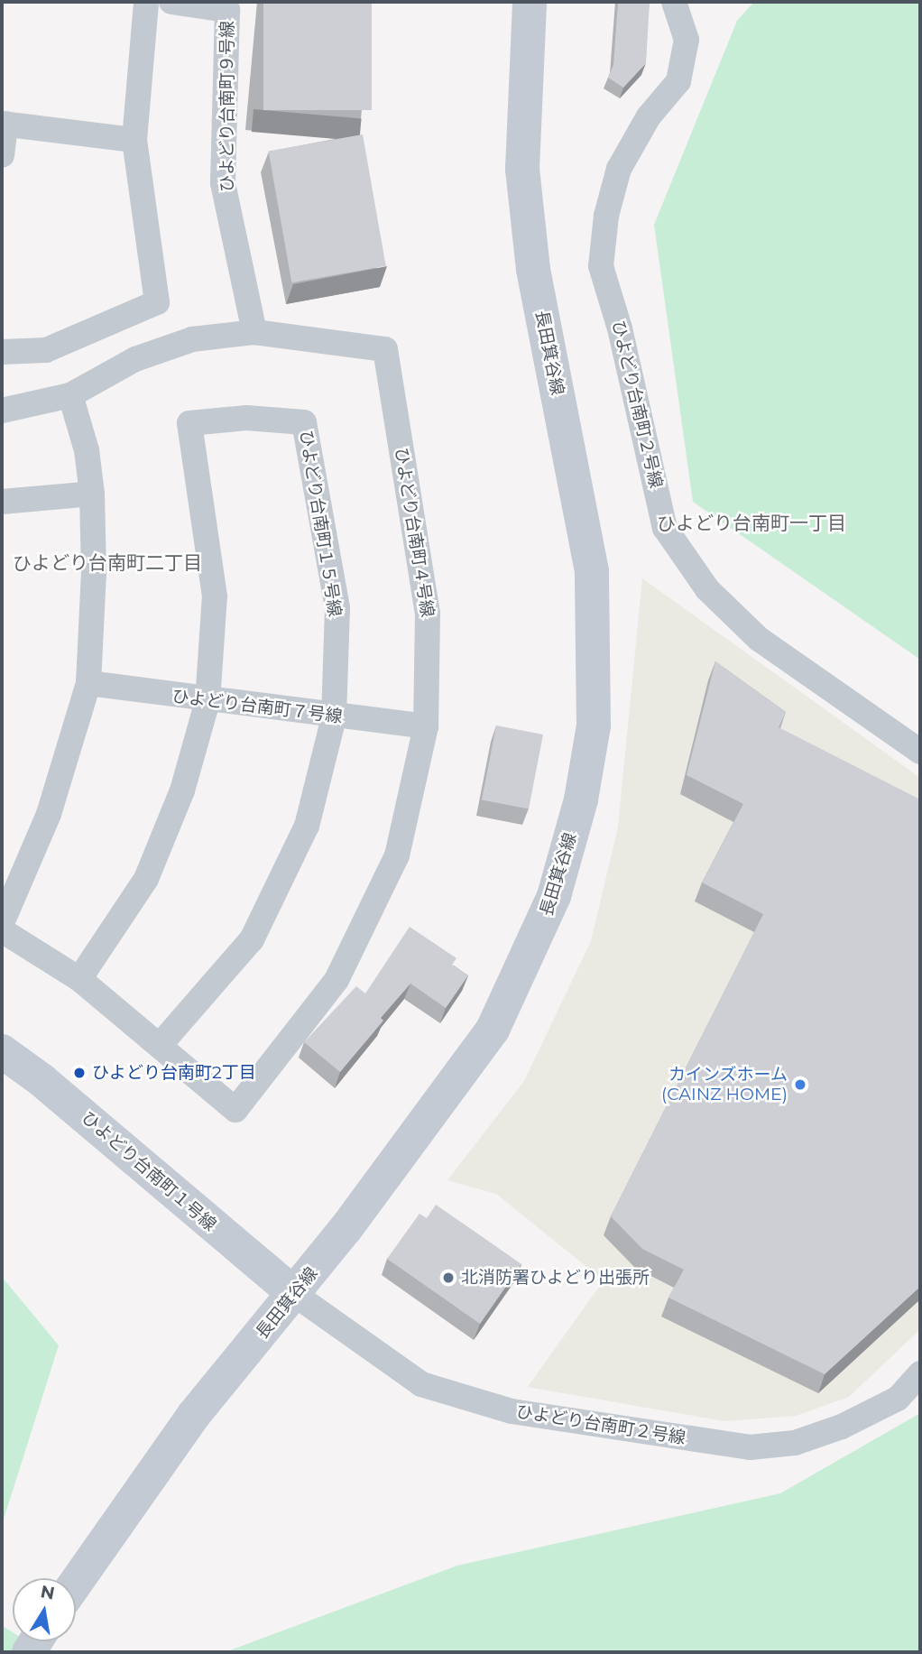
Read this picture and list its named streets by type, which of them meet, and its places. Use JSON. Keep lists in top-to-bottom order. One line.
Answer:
{"streets":{"street":["ひよどり台南町９号線","長田箕谷線","ひよどり台南町２号線","ひよどり台南町１５号線","ひよどり台南町４号線","ひよどり台南町７号線","ひよどり台南町１号線"]},"crossings":[["ひよどり台南町９号線","ひよどり台南町４号線"],["長田箕谷線","ひよどり台南町２号線"],["長田箕谷線","ひよどり台南町１号線"],["ひよどり台南町２号線","ひよどり台南町１号線"],["ひよどり台南町１５号線","ひよどり台南町７号線"],["ひよどり台南町４号線","ひよどり台南町７号線"]],"districts":["ひよどり台南町一丁目","ひよどり台南町二丁目"],"places":["ひよどり台南町2丁目","カインズホーム (CAINZ HOME)","北消防署ひよどり出張所"],"north":"top"}
